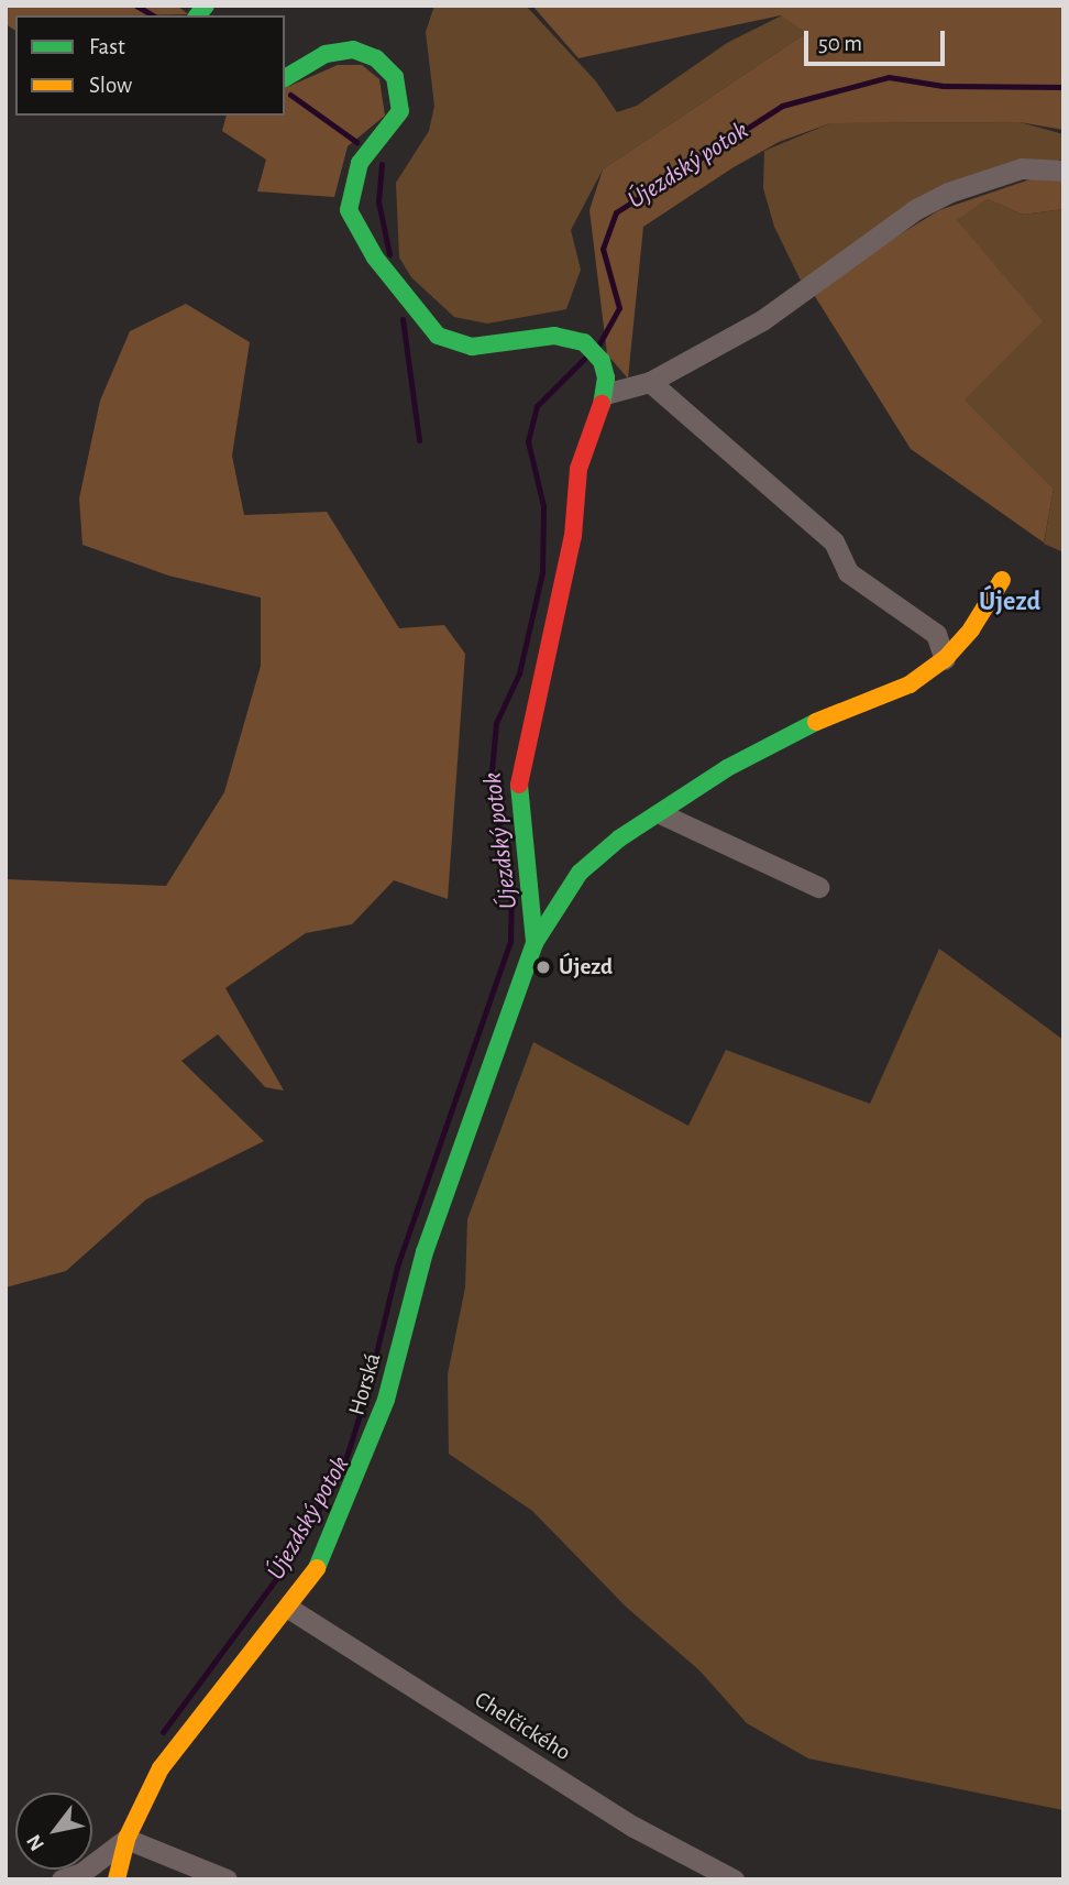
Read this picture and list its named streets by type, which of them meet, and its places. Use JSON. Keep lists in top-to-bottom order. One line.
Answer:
{"streets":{"street":["Horská","Chelčického"]},"crossings":[["Horská","Chelčického"]],"districts":["Újezd"],"water":["Újezdský potok"],"places":["Újezd"],"legend":["Fast","Slow"],"scale_bar":"50 m","north":"bottom left"}
